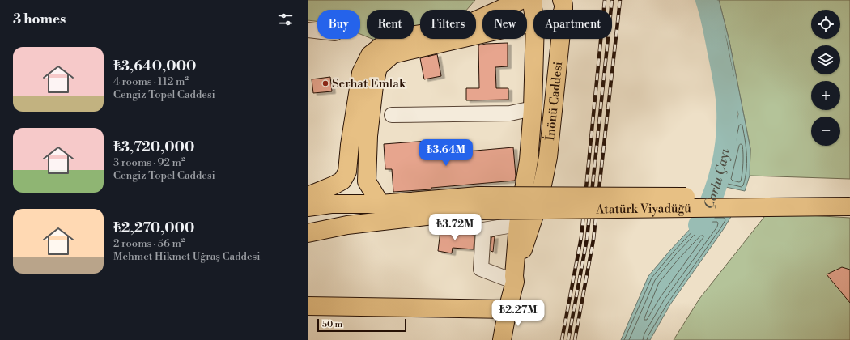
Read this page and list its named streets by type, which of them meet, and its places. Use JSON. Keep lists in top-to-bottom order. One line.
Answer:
{"streets":{"main road":["İnönü Caddesi","Atatürk Viyadüğü"]},"water":["Çorlu Çayı"],"places":["Serhat Emlak"],"scale_bar":"50 m","page":{"heading":"3 homes","map_buttons":["+","−"],"chip":["Buy","Rent","Filters","New","Apartment"],"list":[{"name":"₺3,640,000","note":"4 rooms · 112 m² · Cengiz Topel Caddesi"},{"name":"₺3,720,000","note":"3 rooms · 92 m² · Cengiz Topel Caddesi"},{"name":"₺2,270,000","note":"2 rooms · 56 m² · Mehmet Hikmet Uğraş Caddesi"}],"price":["₺3.64M","₺3.72M","₺2.27M"],"scale":"50 m"}}
